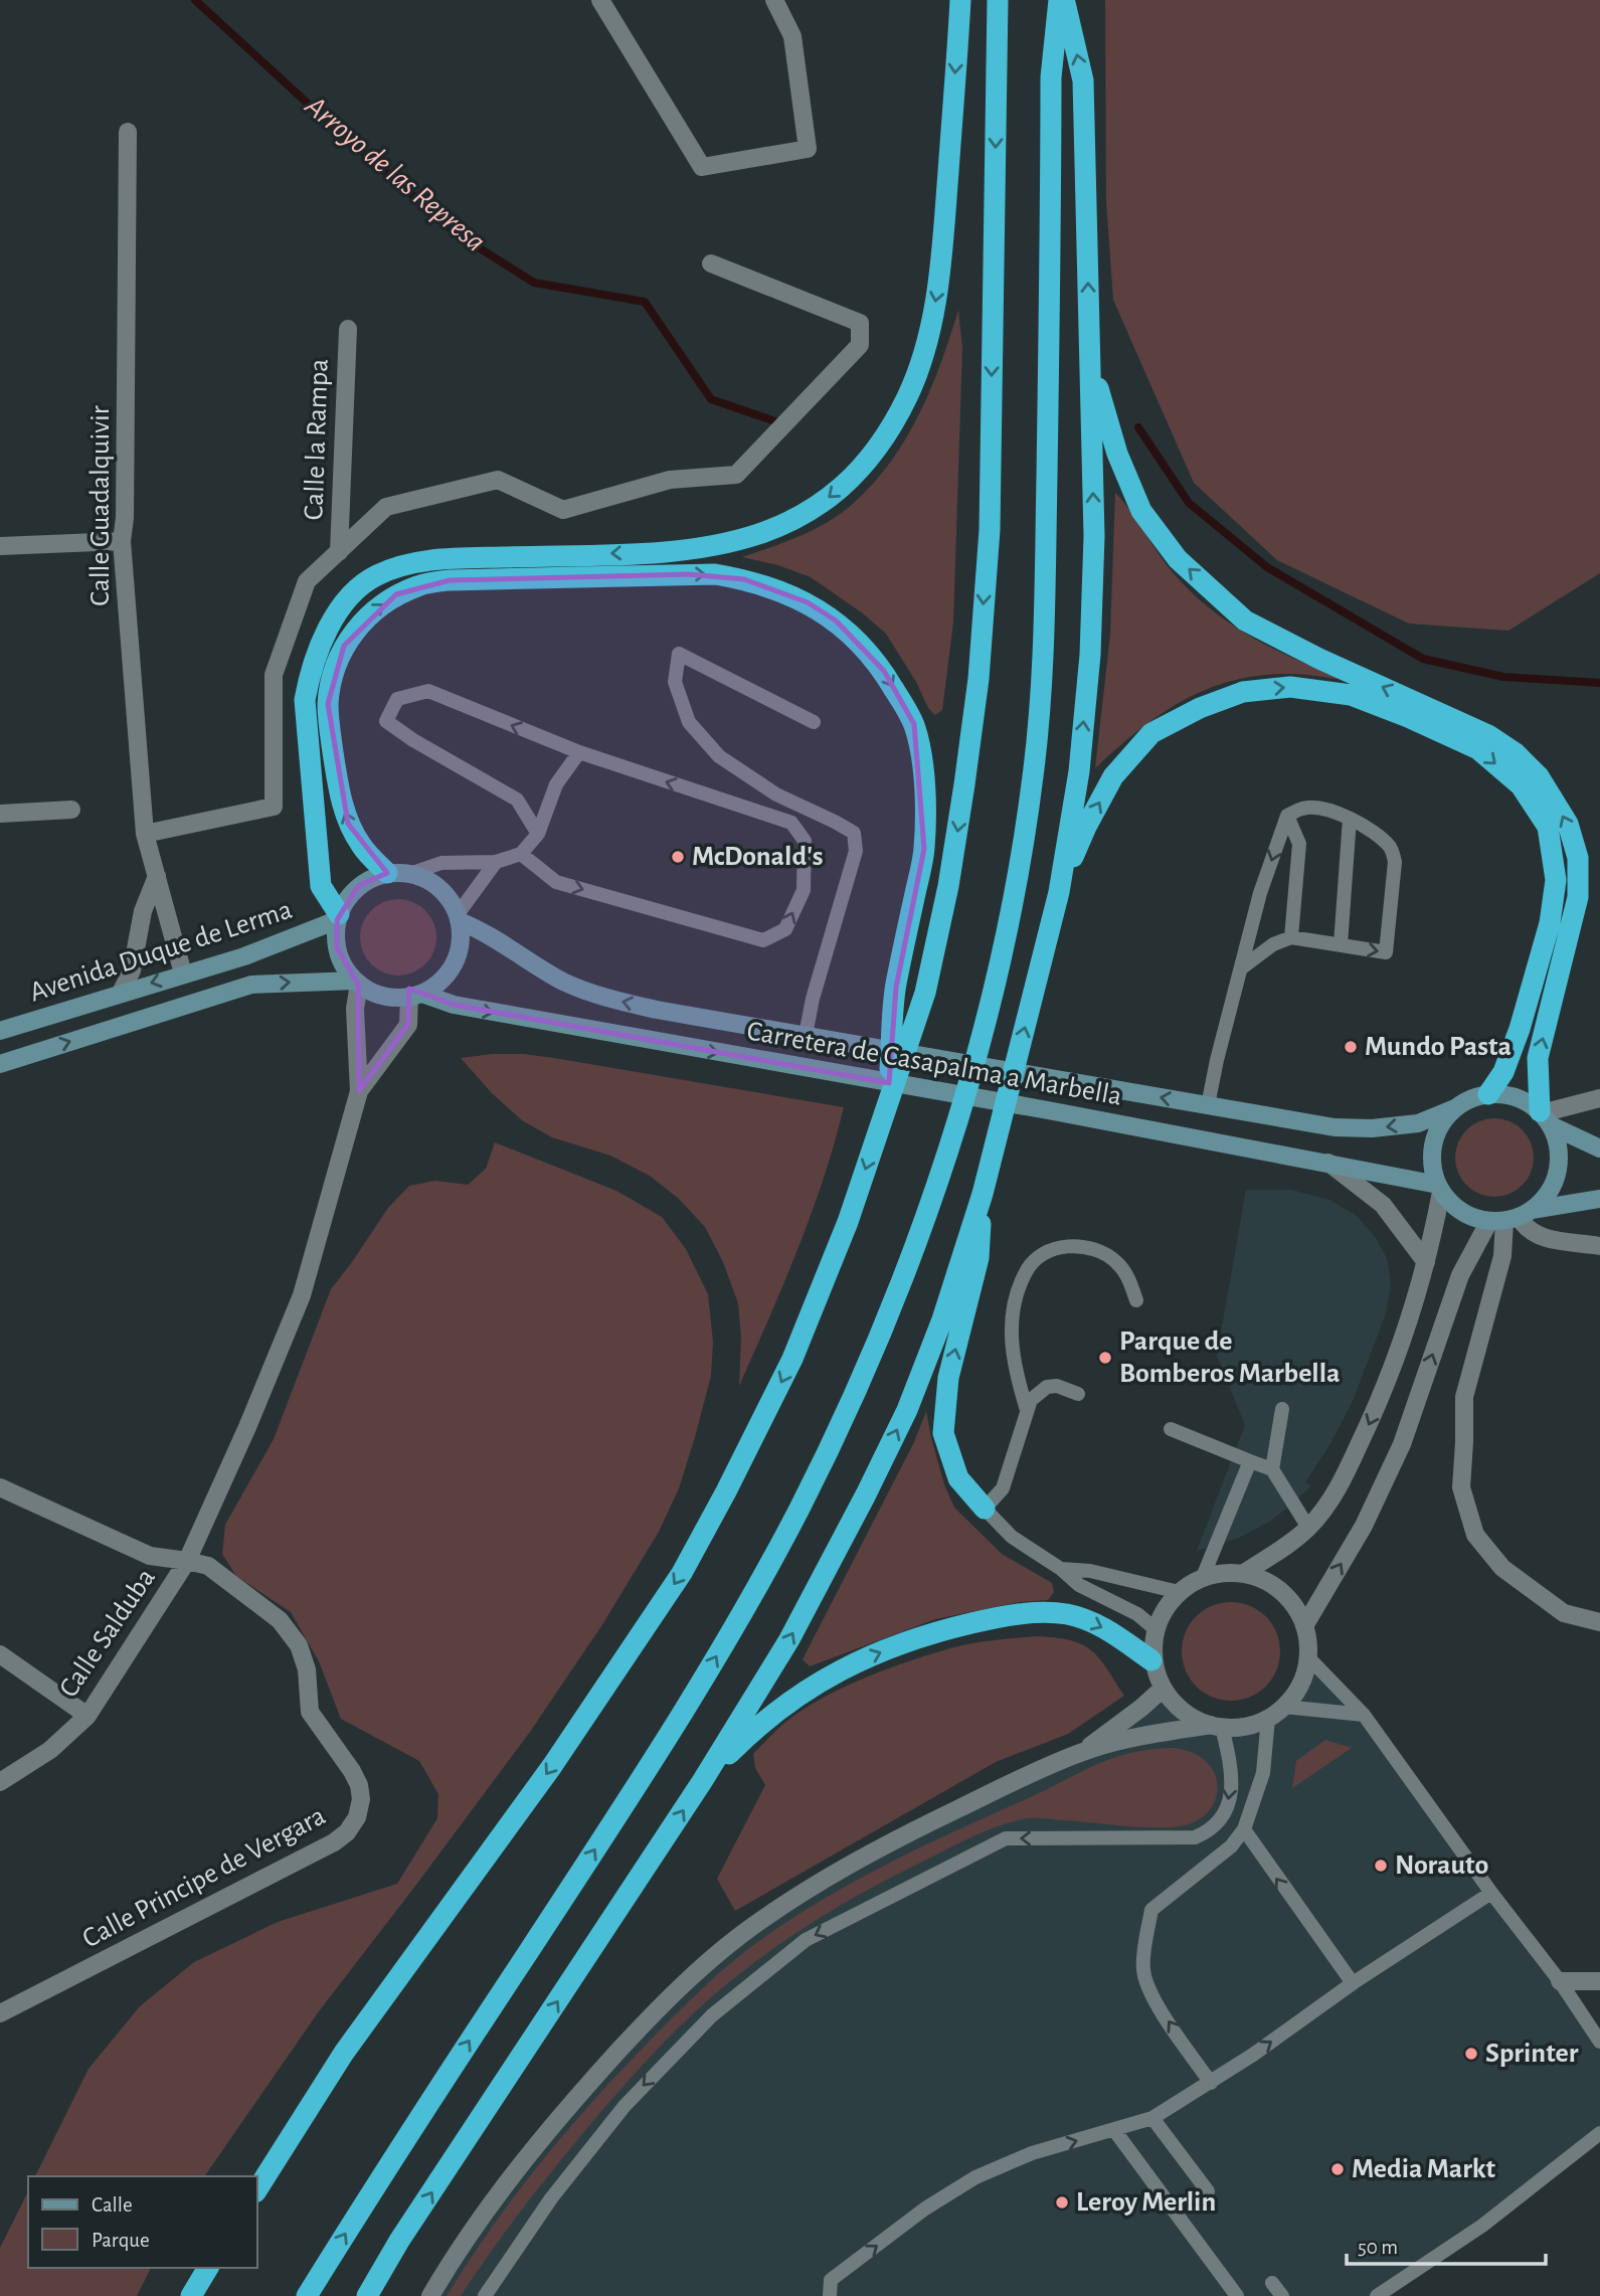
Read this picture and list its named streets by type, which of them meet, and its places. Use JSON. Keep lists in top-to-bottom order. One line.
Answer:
{"streets":{"main road":["Avenida Duque de Lerma","Carretera de Casapalma a Marbella"],"street":["Calle la Rampa","Calle Guadalquivir","Calle Salduba","Calle Principe de Vergara"]},"crossings":[["Calle Guadalquivir","Avenida Duque de Lerma"],["Avenida Duque de Lerma","Carretera de Casapalma a Marbella"],["Calle Salduba","Calle Principe de Vergara"]],"water":["Arroyo de las Represa"],"places":["McDonald's","Mundo Pasta","Parque de Bomberos Marbella","Norauto","Sprinter","Media Markt","Leroy Merlin"],"legend":["Calle","Parque"],"scale_bar":"50 m"}
